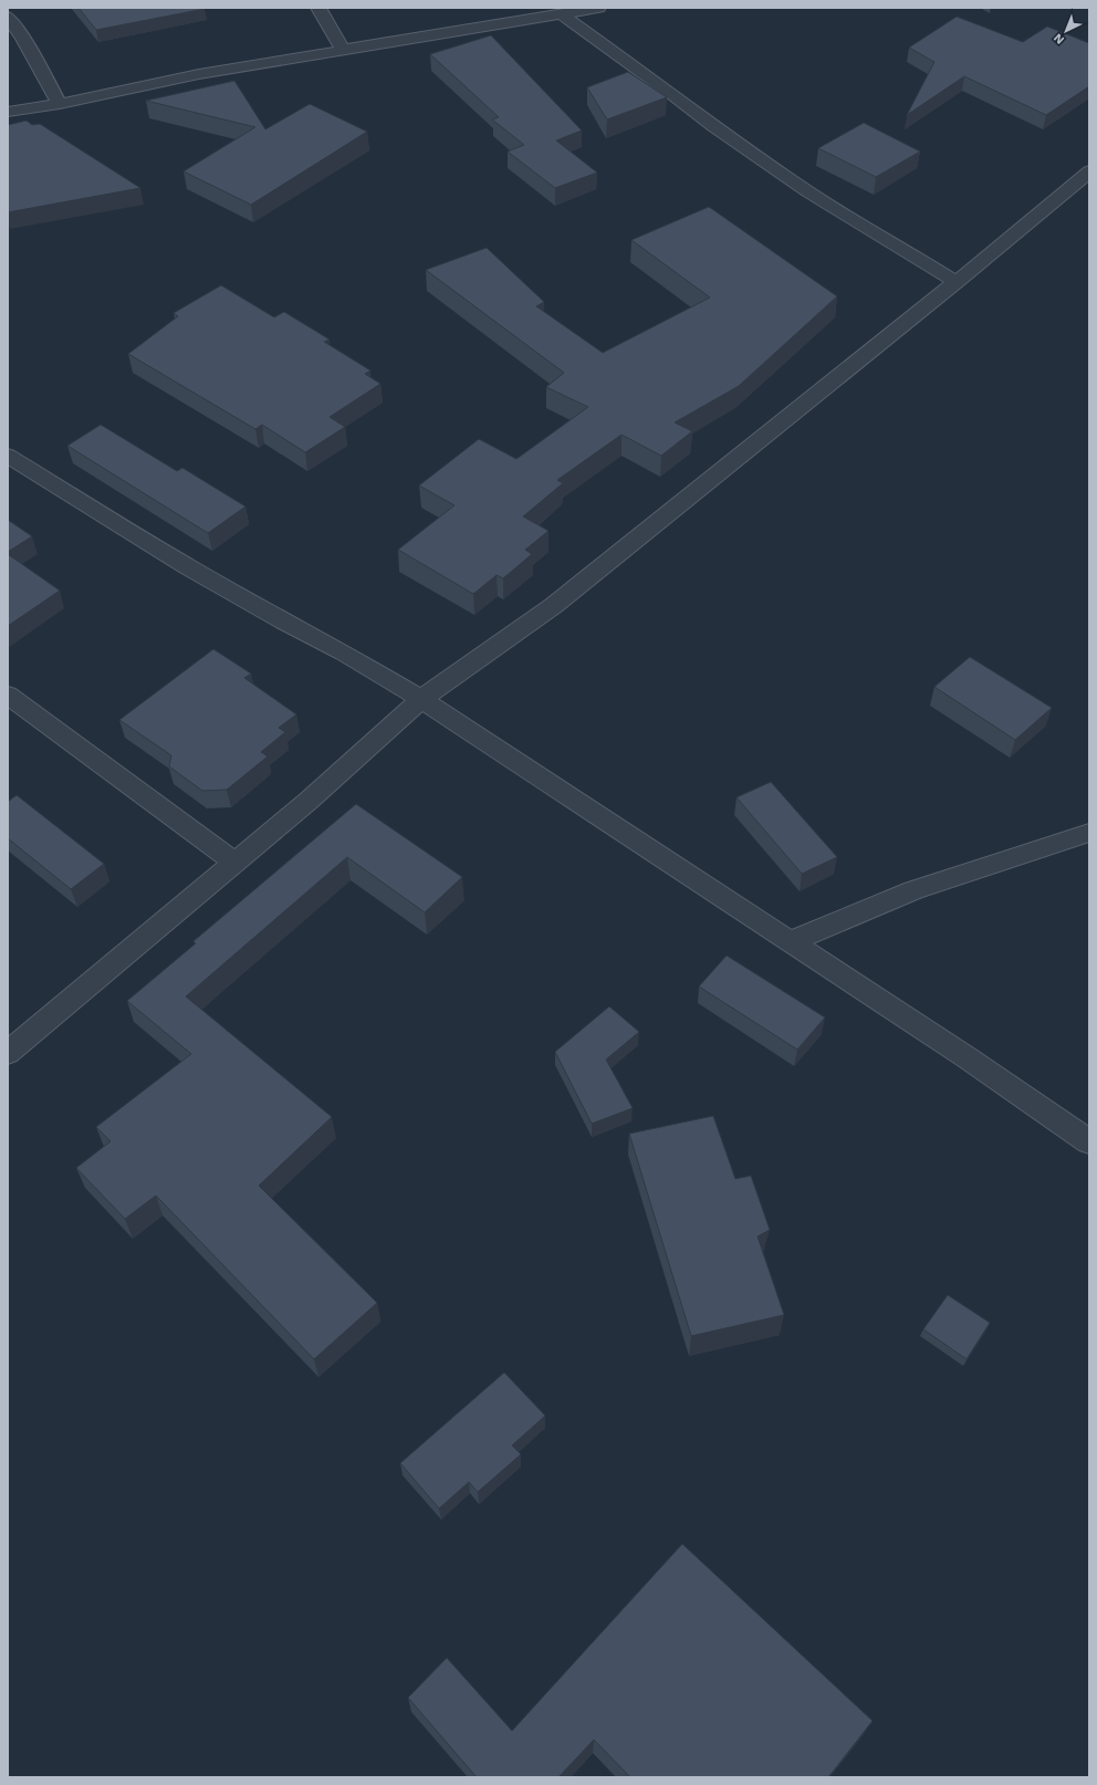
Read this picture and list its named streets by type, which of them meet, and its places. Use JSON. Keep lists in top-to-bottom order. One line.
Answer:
{"north":"bottom left"}
